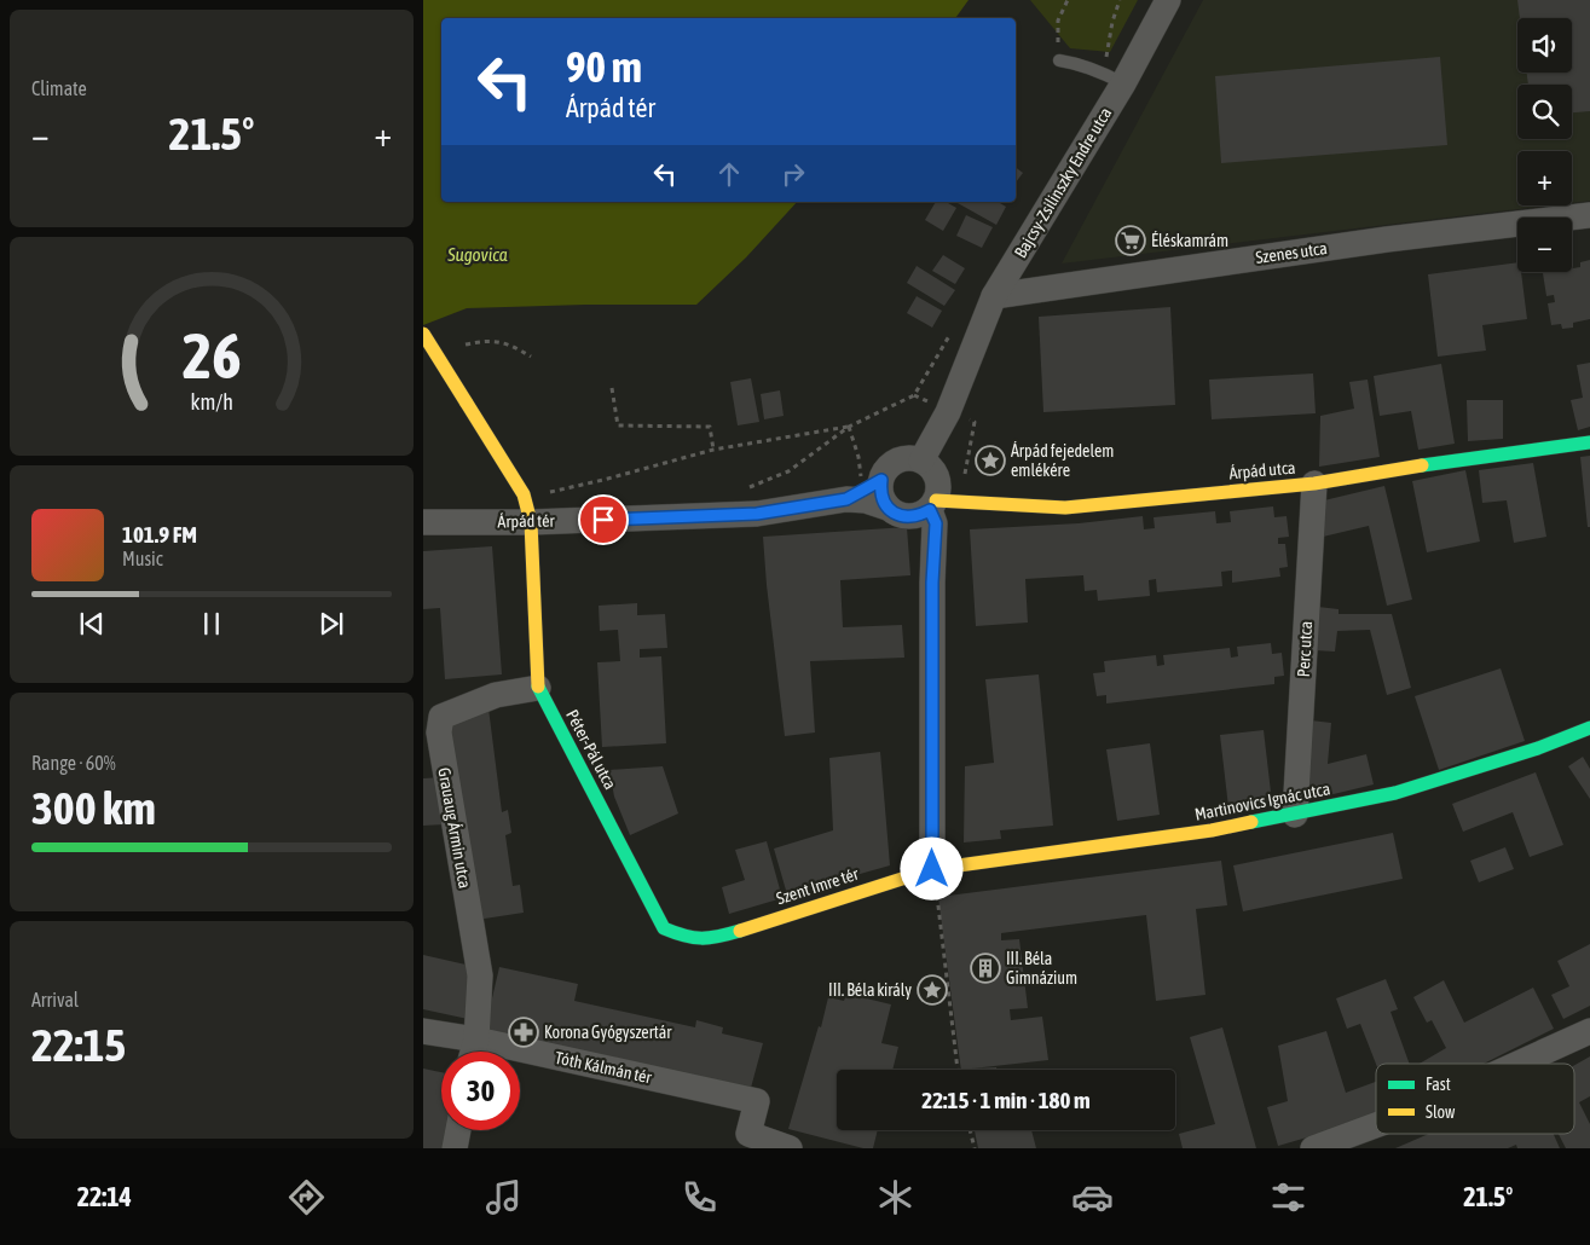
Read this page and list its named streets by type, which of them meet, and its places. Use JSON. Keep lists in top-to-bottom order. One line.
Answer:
{"streets":{"street":["Bajcsy-Zsilinszky Endre utca","Szenes utca","Árpád utca","Árpád tér","Perc utca","Péter-Pál utca","Martinovics Ignác utca","Grauaug Ármin utca","Szent Imre tér","Tóth Kálmán tér"]},"crossings":[["Bajcsy-Zsilinszky Endre utca","Szenes utca"],["Bajcsy-Zsilinszky Endre utca","Árpád utca"],["Bajcsy-Zsilinszky Endre utca","Árpád tér"],["Árpád utca","Árpád tér"],["Árpád utca","Perc utca"],["Árpád tér","Péter-Pál utca"],["Perc utca","Martinovics Ignác utca"],["Péter-Pál utca","Grauaug Ármin utca"],["Péter-Pál utca","Szent Imre tér"],["Martinovics Ignác utca","Szent Imre tér"],["Grauaug Ármin utca","Tóth Kálmán tér"]],"water":["Sugovica"],"places":{"supermarket":["Éléskamrám"],"place":["Árpád fejedelem emlékére","III. Béla király"],"building":["III. Béla Gimnázium"],"pharmacy":["Korona Gyógyszertár"]},"legend":["Fast","Slow"],"page":{"tile":["Climate",["Range · 60%","300 km"],["Arrival","22:15"]],"map_buttons":["+","−"],"turn":["90 m","Árpád tér"],"heat":["−","21.5°","+"],"song":["101.9 FM","Music"],"limit":"30","trip":"22:15 · 1 min · 180 m","tabs":["22:14","21.5°"],"gauge":["26","km/h"]}}
